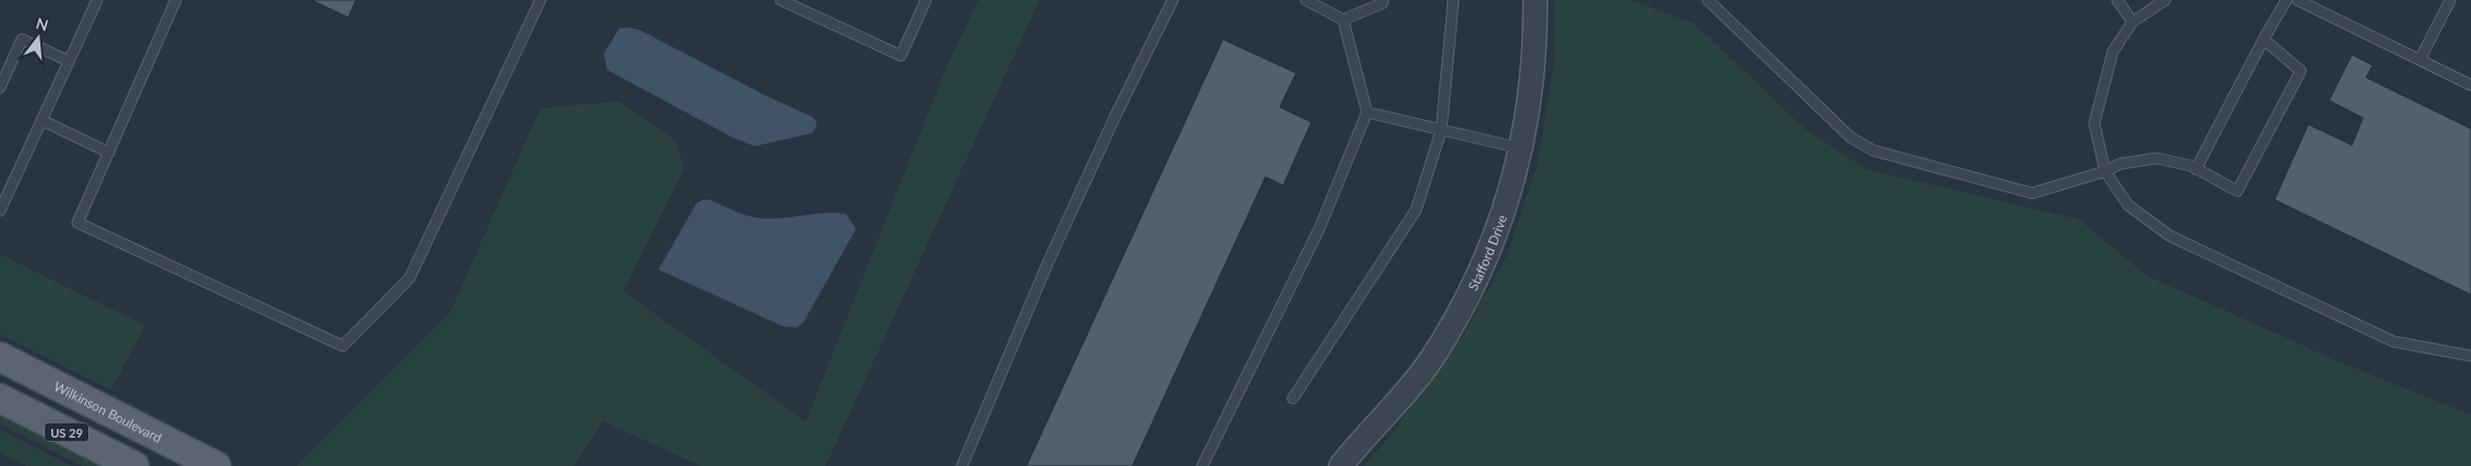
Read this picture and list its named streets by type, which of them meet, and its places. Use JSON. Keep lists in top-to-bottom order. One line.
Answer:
{"streets":{"main road":["Wilkinson Boulevard","US 29"],"street":["Stafford Drive"]},"north":"top"}
